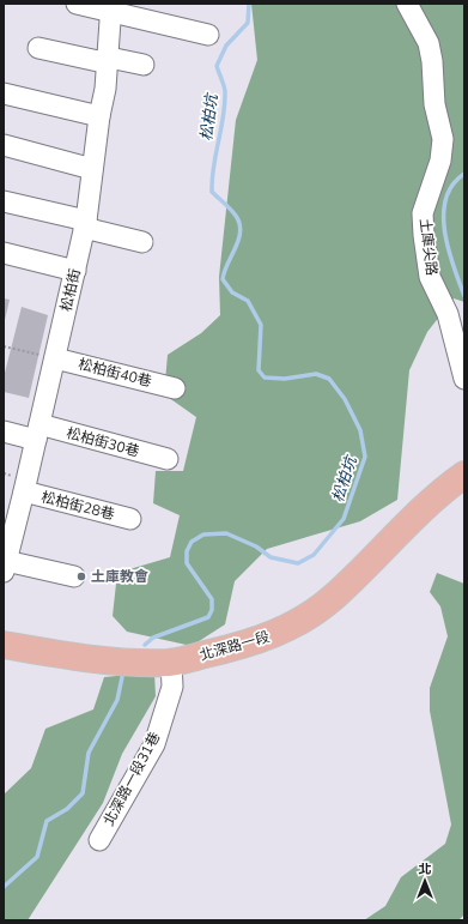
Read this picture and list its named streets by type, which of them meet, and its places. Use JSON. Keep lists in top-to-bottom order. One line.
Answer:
{"streets":{"main road":["北深路一段"],"street":["土庫尖路","松柏街","松柏街40巷","松柏街30巷","松柏街28巷","北深路一段31巷"]},"crossings":[["松柏街","松柏街40巷"],["松柏街","松柏街30巷"],["松柏街","松柏街28巷"],["北深路一段","北深路一段31巷"]],"water":["松柏坑"],"places":["土庫教會"],"north":"top"}
